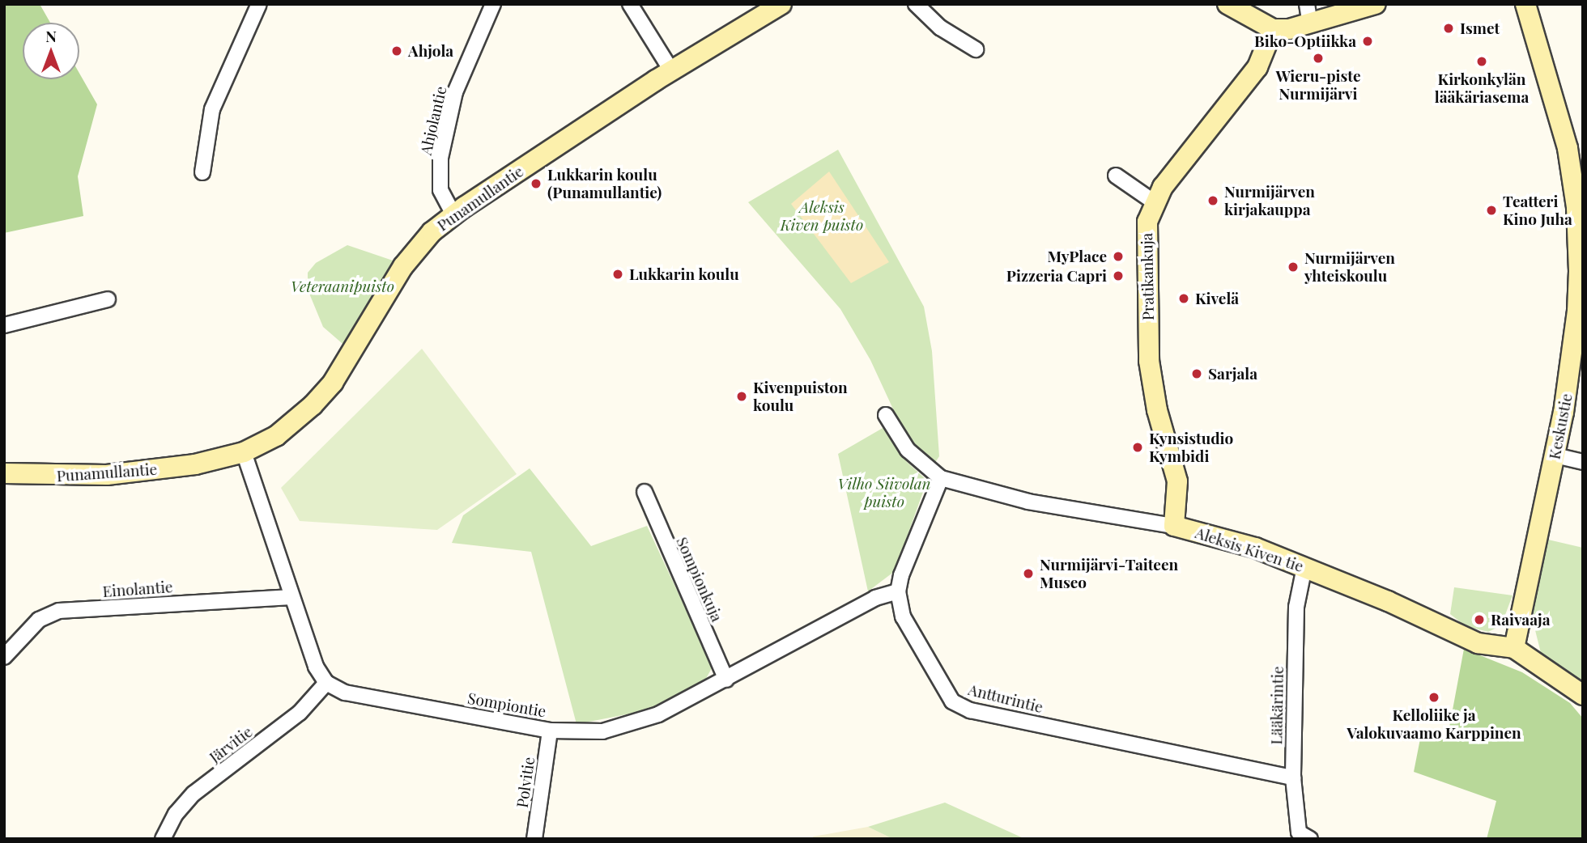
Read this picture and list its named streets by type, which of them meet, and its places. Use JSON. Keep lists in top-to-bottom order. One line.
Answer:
{"streets":{"street":["Ahjolantie","Punamullantie","Pratikankuja","Keskustie","Aleksis Kiven tie","Sompionkuja","Einolantie","Antturintie","Sompiontie","Lääkärintie","Järvitie","Polvitie"]},"crossings":[["Ahjolantie","Punamullantie"],["Pratikankuja","Aleksis Kiven tie"],["Keskustie","Aleksis Kiven tie"],["Aleksis Kiven tie","Antturintie"],["Aleksis Kiven tie","Lääkärintie"],["Sompionkuja","Sompiontie"],["Antturintie","Sompiontie"],["Antturintie","Lääkärintie"],["Sompiontie","Järvitie"],["Sompiontie","Polvitie"]],"parks":["Aleksis Kiven puisto","Veteraanipuisto","Vilho Siivolan puisto"],"places":["Ismet","Biko-Optiikka","Ahjola","Wieru-piste Nurmijärvi","Kirkonkylän lääkäriasema","Lukkarin koulu (Punamullantie)","Nurmijärven kirjakauppa","Teatteri Kino Juha","MyPlace","Nurmijärven yhteiskoulu","Lukkarin koulu","Pizzeria Capri","Kivelä","Sarjala","Kivenpuiston koulu","Kynsistudio Kymbidi","Nurmijärvi-Taiteen Museo","Raivaaja","Kelloliike ja Valokuvaamo Karppinen"],"north":"top"}
